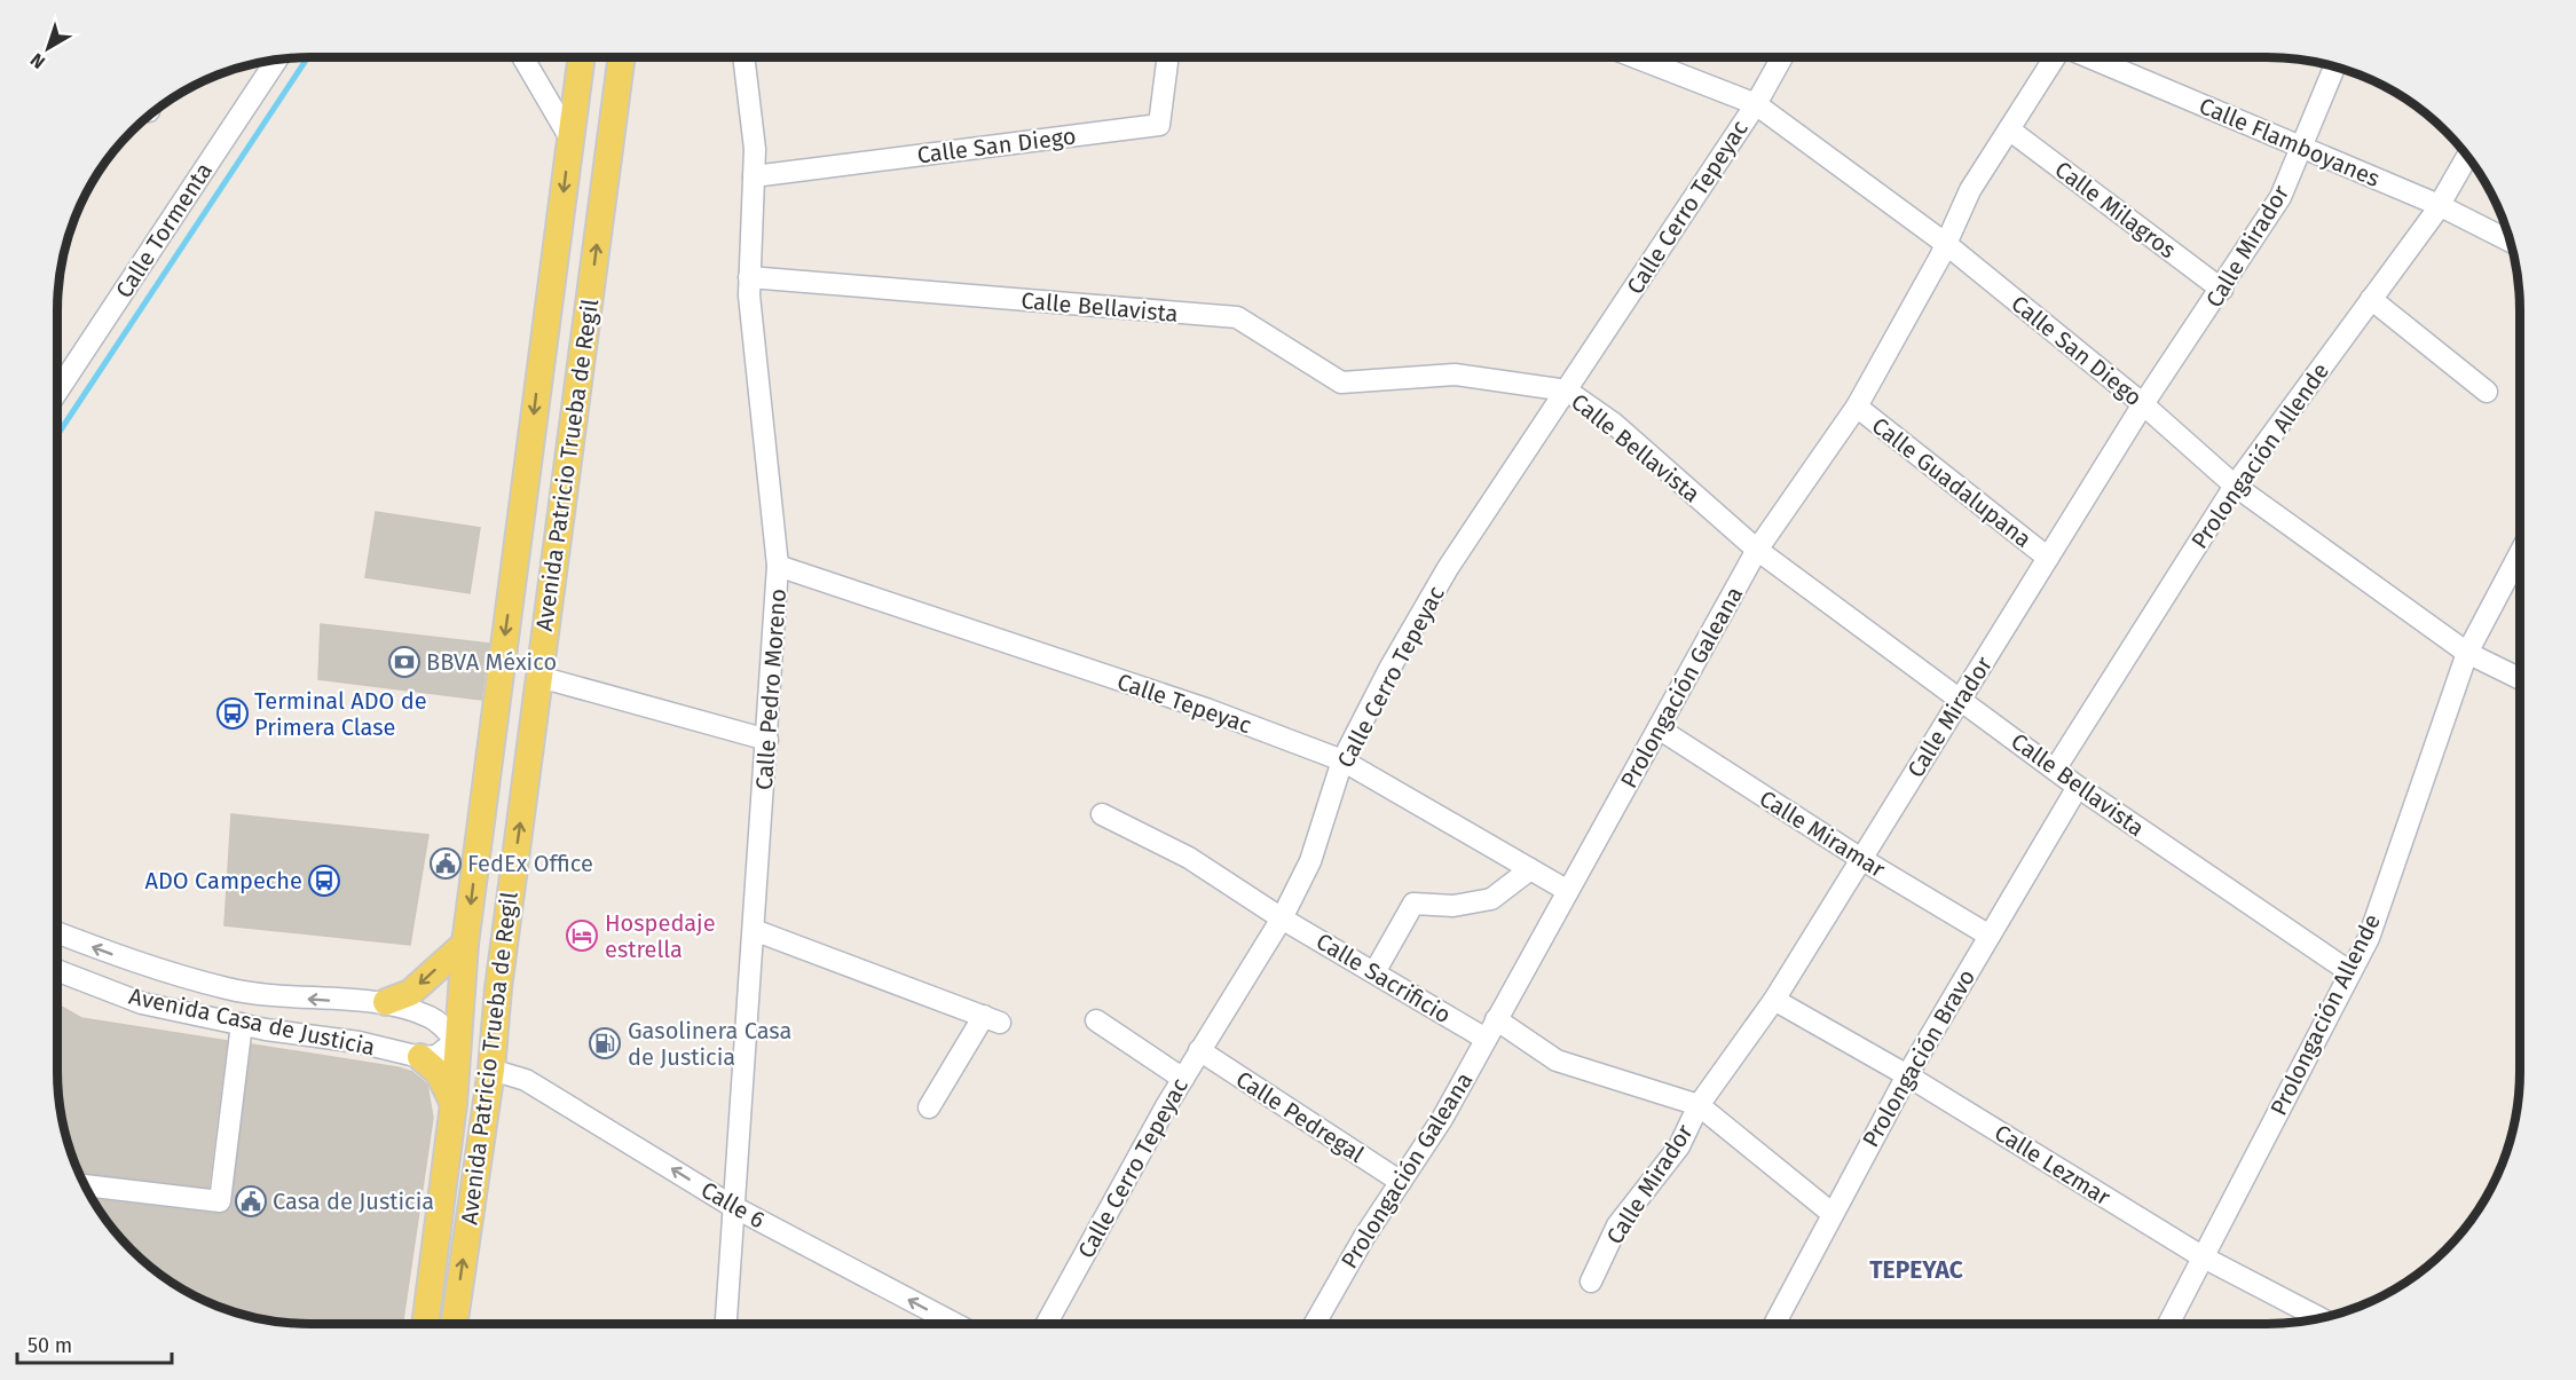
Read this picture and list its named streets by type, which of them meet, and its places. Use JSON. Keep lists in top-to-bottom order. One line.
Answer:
{"streets":{"main road":["Avenida Patricio Trueba de Regil"],"street":["Calle Flamboyanes","Calle San Diego","Calle Cerro Tepeyac","Calle Milagros","Calle Tormenta","Calle Mirador","Calle Bellavista","Prolongación Allende","Calle Guadalupana","Prolongación Galeana","Calle Pedro Moreno","Calle Tepeyac","Calle Miramar","Calle Sacrificio","Avenida Casa de Justicia","Prolongación Bravo","Calle Pedregal","Calle Lezmar","Calle 6"]},"crossings":[["Calle Flamboyanes","Calle Mirador"],["Calle Flamboyanes","Prolongación Allende"],["Calle San Diego","Calle Cerro Tepeyac"],["Calle San Diego","Calle Mirador"],["Calle San Diego","Prolongación Allende"],["Calle San Diego","Prolongación Galeana"],["Calle San Diego","Calle Pedro Moreno"],["Calle Cerro Tepeyac","Calle Bellavista"],["Calle Cerro Tepeyac","Calle Tepeyac"],["Calle Cerro Tepeyac","Calle Sacrificio"],["Calle Cerro Tepeyac","Calle Pedregal"],["Calle Milagros","Calle Mirador"],["Calle Milagros","Prolongación Galeana"],["Calle Mirador","Calle Bellavista"],["Calle Mirador","Calle Guadalupana"],["Calle Mirador","Calle Miramar"],["Calle Mirador","Calle Lezmar"],["Calle Bellavista","Prolongación Allende"],["Calle Bellavista","Prolongación Galeana"],["Calle Bellavista","Calle Pedro Moreno"],["Calle Bellavista","Prolongación Bravo"],["Prolongación Allende","Calle Lezmar"],["Avenida Patricio Trueba de Regil","Avenida Casa de Justicia"],["Avenida Patricio Trueba de Regil","Calle 6"],["Calle Guadalupana","Prolongación Galeana"],["Prolongación Galeana","Calle Tepeyac"],["Prolongación Galeana","Calle Miramar"],["Prolongación Galeana","Calle Sacrificio"],["Prolongación Galeana","Calle Pedregal"],["Calle Pedro Moreno","Calle Tepeyac"],["Calle Pedro Moreno","Calle 6"],["Calle Miramar","Prolongación Bravo"],["Prolongación Bravo","Calle Lezmar"]],"one_way":["Calle 6"],"districts":["TEPEYAC"],"places":{"bank":["BBVA México"],"bus stop":["Terminal ADO de Primera Clase","ADO Campeche"],"public building":["FedEx Office","Casa de Justicia"],"hotel":["Hospedaje estrella"],"fuel station":["Gasolinera Casa de Justicia"]},"scale_bar":"50 m","north":"bottom left"}
